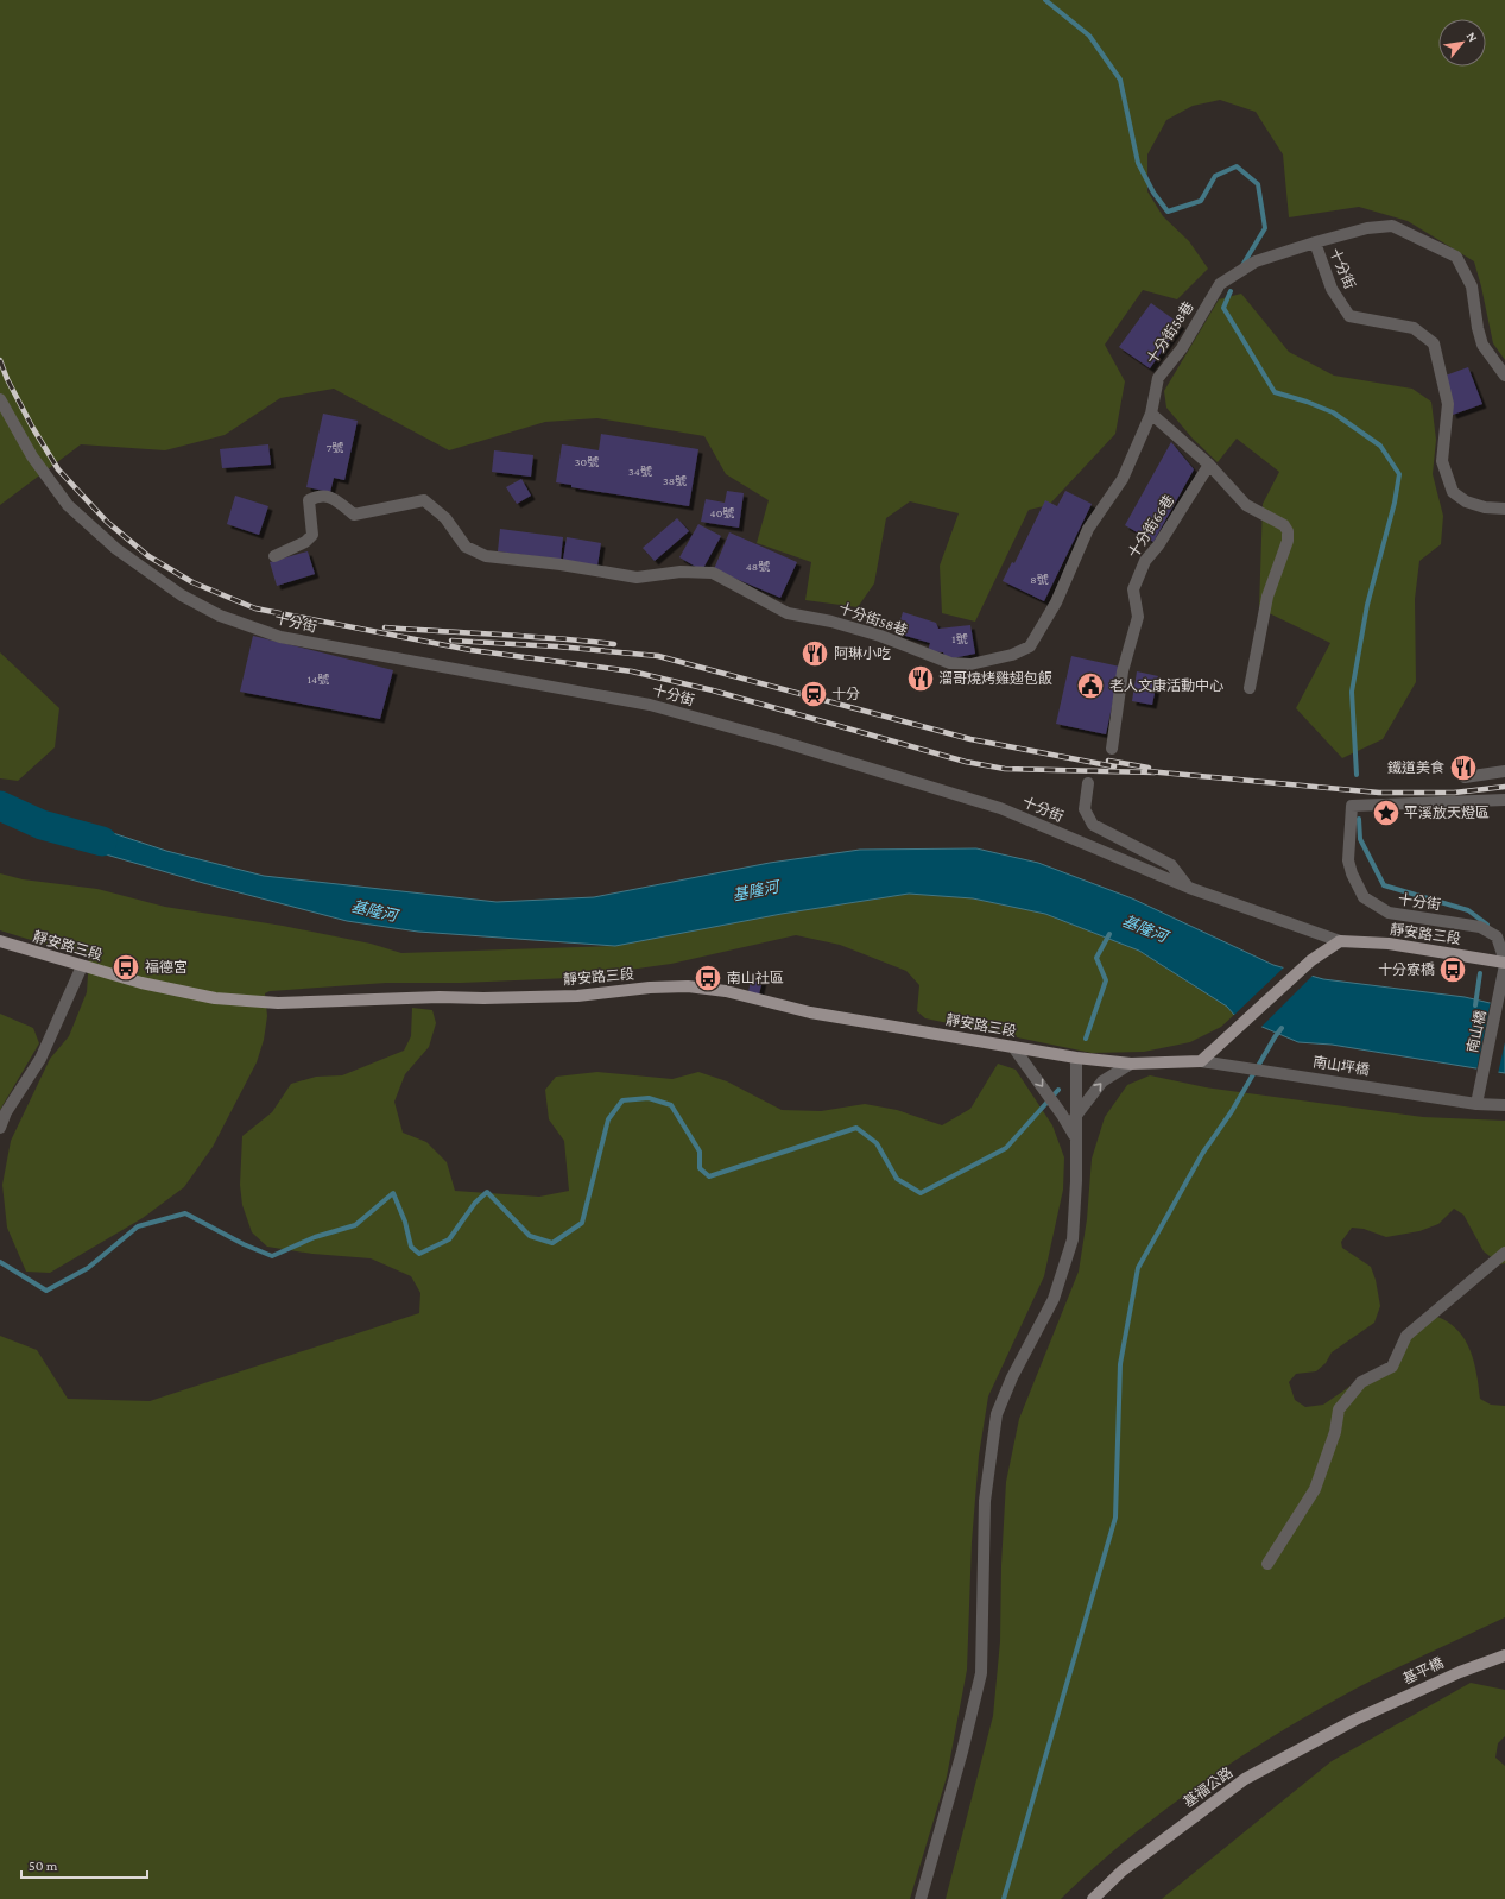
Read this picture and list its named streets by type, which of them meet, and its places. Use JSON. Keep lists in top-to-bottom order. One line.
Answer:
{"streets":{"main road":["靜安路三段","基平橋","基福公路"],"street":["十分街","十分街58巷","十分街66巷","南山橋","南山坪橋"]},"crossings":[["十分街","十分街58巷"],["十分街","靜安路三段"],["十分街","南山橋"],["靜安路三段","南山橋"],["靜安路三段","南山坪橋"],["南山橋","南山坪橋"],["基平橋","基福公路"]],"water":["基隆河"],"places":{"restaurant":["阿琳小吃","溜哥燒烤雞翅包飯","鐵道美食"],"public building":["老人文康活動中心"],"station":["十分"],"place":["平溪放天燈區"],"bus stop":["福德宮","十分寮橋","南山社區"]},"house_numbers":["7號","30號","34號","38號","40號","48號","8號","1號","14號"],"scale_bar":"50 m","north":"top right"}
